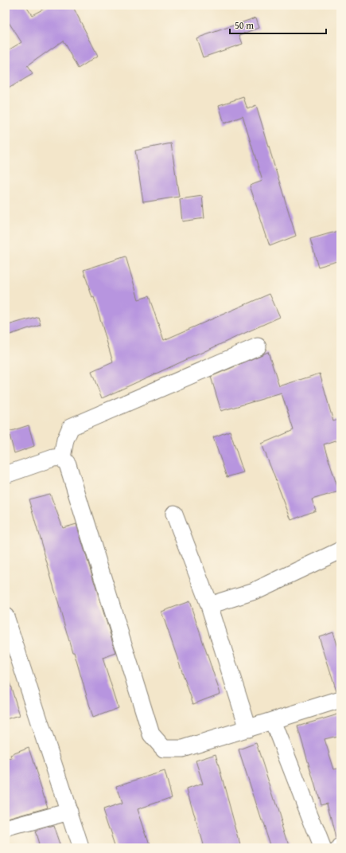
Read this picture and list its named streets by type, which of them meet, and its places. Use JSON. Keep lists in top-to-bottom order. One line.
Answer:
{"scale_bar":"50 m"}
